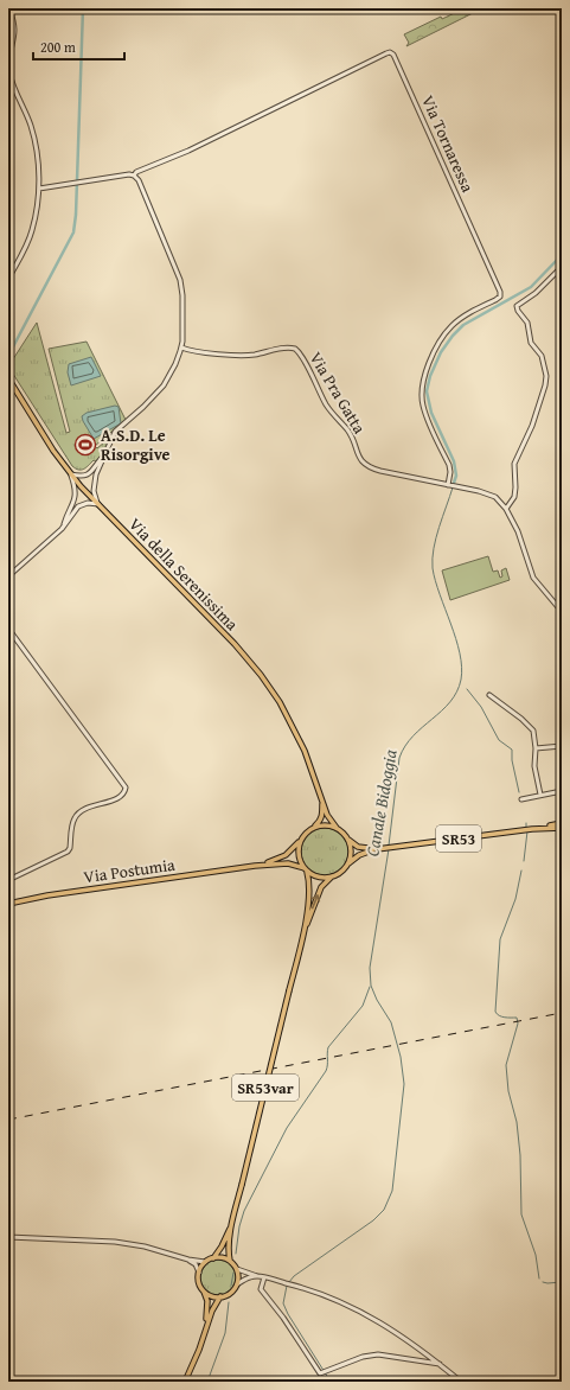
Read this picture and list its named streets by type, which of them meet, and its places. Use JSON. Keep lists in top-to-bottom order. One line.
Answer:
{"streets":{"main road":["Via della Serenissima","SR53","Via Postumia","SR53var"],"street":["Via Tornaressa","Via Pra Gatta"]},"crossings":[["Via Tornaressa","Via Pra Gatta"],["Via della Serenissima","SR53"],["Via della Serenissima","Via Postumia"],["Via della Serenissima","SR53var"],["SR53","Via Postumia"],["SR53","SR53var"],["Via Postumia","SR53var"]],"water":["Canale Bidoggia"],"places":{"sports":["A.S.D. Le Risorgive"]},"scale_bar":"200 m"}
